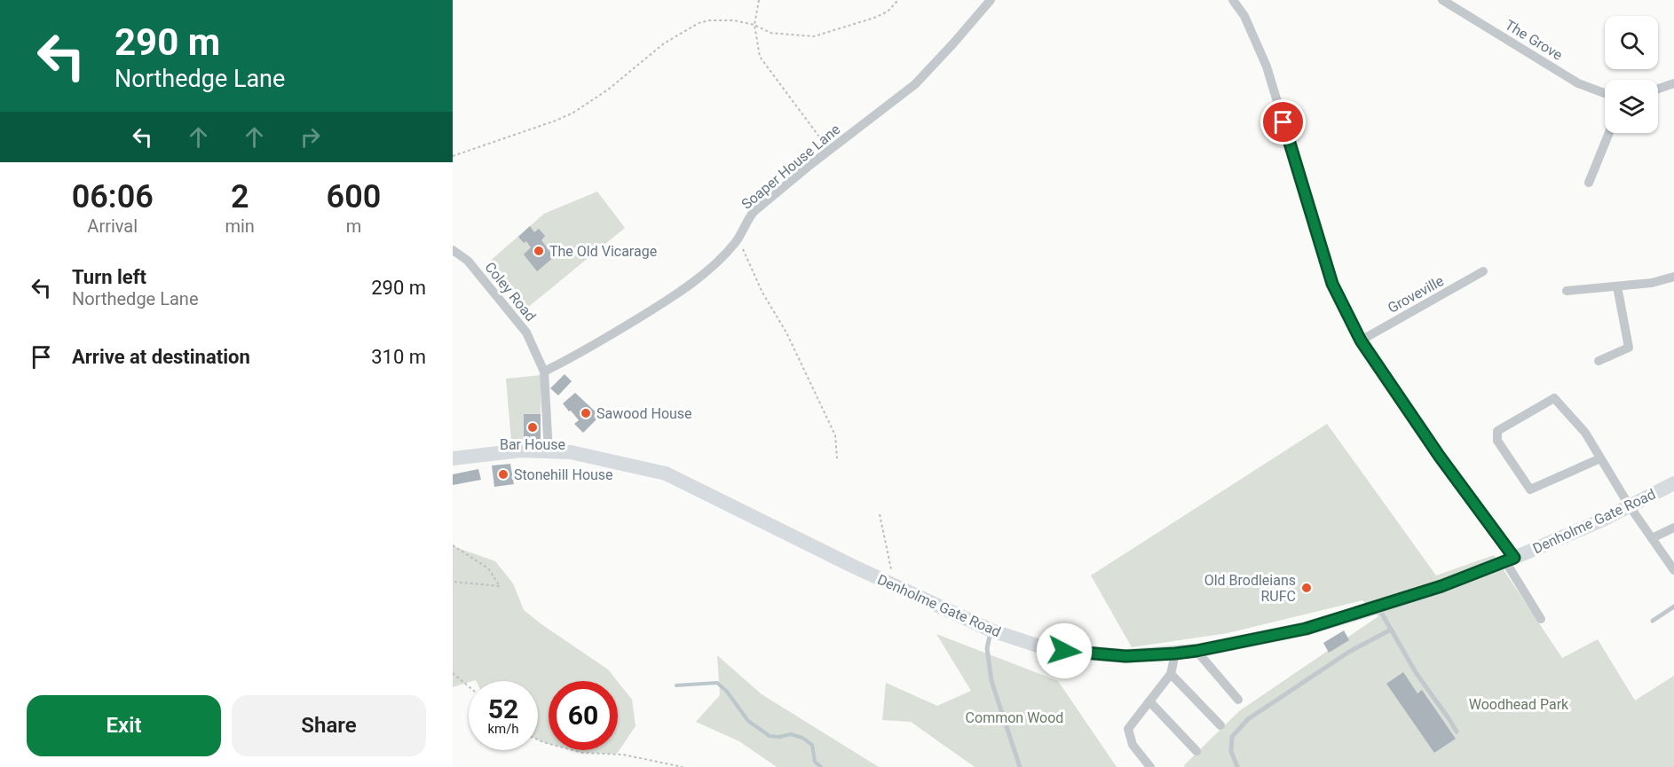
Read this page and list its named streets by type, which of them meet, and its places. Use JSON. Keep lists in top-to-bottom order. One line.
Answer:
{"streets":{"main road":["Denholme Gate Road"],"street":["The Grove","Soaper House Lane","Coley Road","Groveville"]},"crossings":[["Soaper House Lane","Coley Road"],["Coley Road","Denholme Gate Road"]],"parks":["Woodhead Park","Common Wood"],"places":["The Old Vicarage","Sawood House","Bar House","Stonehill House","Old Brodleians RUFC"],"page":{"turn":["290 m","Northedge Lane"],"eta":["06:06","Arrival","2","min","600","m"],"list":[{"name":"Turn left","note":"Northedge Lane","value":"290 m"},{"name":"Arrive at destination","value":"310 m"}],"speed":"52 km/h","limit":"60","buttons":["Exit","Share"]}}
